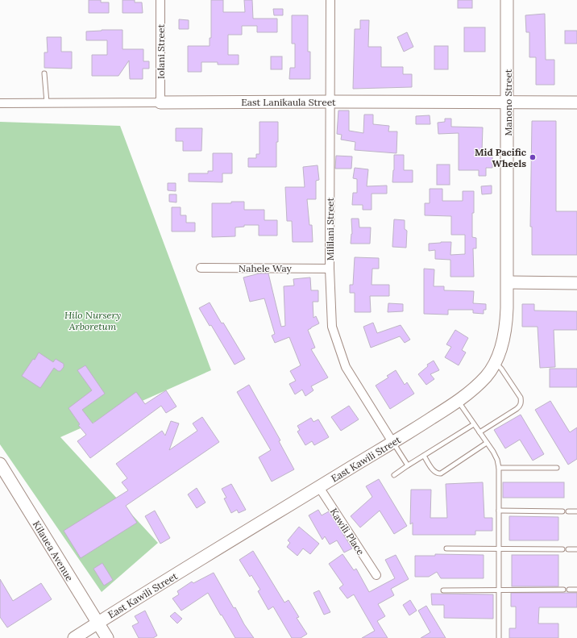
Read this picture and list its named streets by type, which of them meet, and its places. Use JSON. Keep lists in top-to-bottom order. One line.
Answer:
{"streets":{"street":["Iolani Street","East Lanikaula Street","Manono Street","Mililani Street","Nahele Way","East Kawili Street","Kawili Place","Kilauea Avenue"]},"crossings":[["Iolani Street","East Lanikaula Street"],["East Lanikaula Street","Manono Street"],["East Lanikaula Street","Mililani Street"],["Manono Street","East Kawili Street"],["Mililani Street","Nahele Way"],["Mililani Street","East Kawili Street"],["East Kawili Street","Kawili Place"],["East Kawili Street","Kilauea Avenue"]],"parks":["Hilo Nursery Arboretum"],"places":["Mid Pacific Wheels"]}
